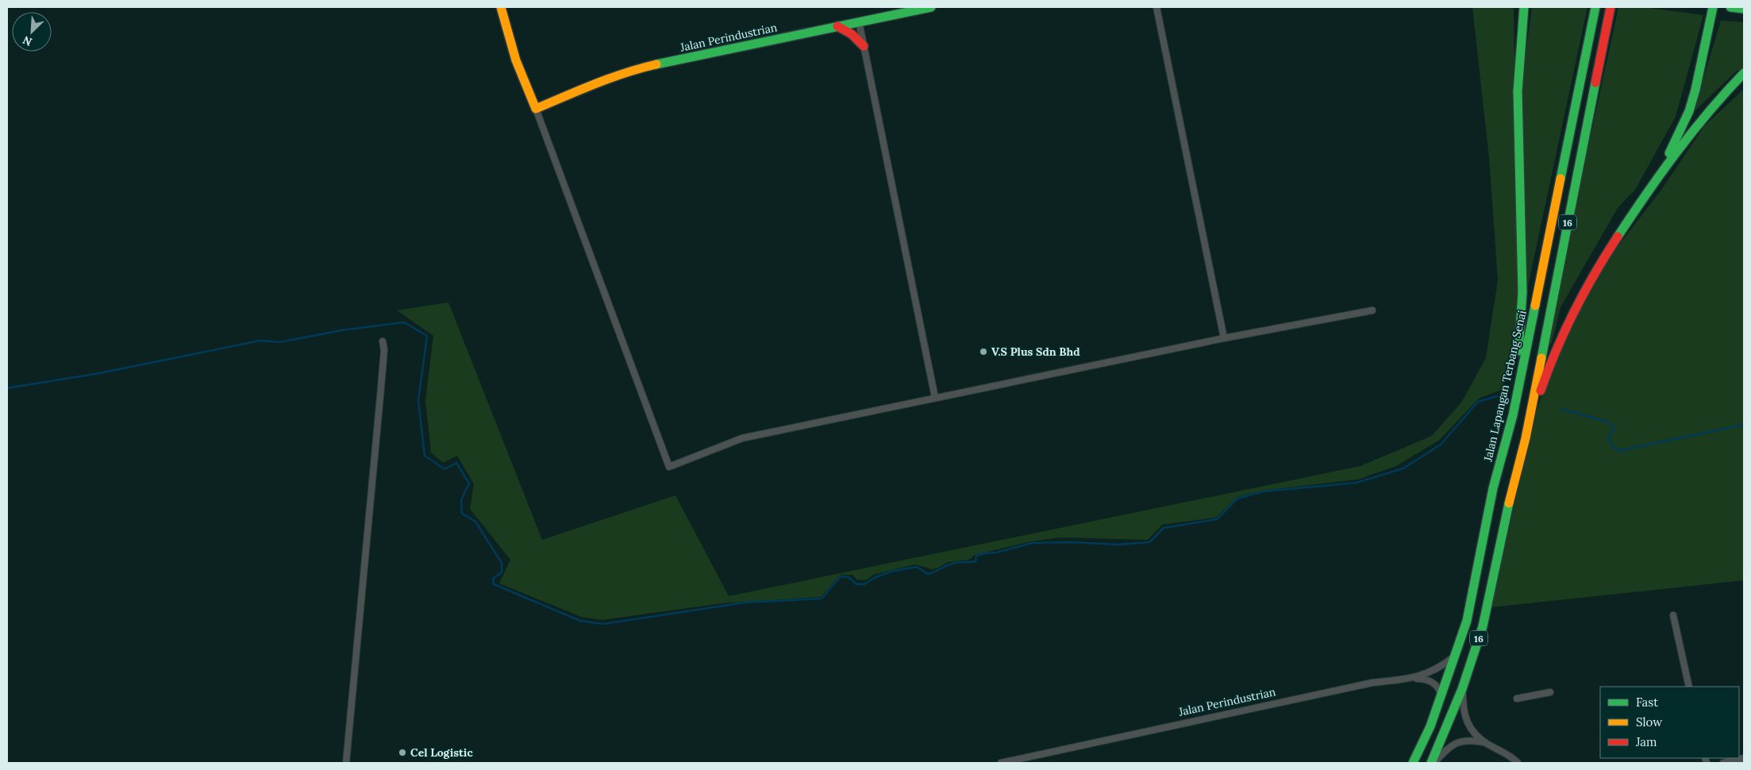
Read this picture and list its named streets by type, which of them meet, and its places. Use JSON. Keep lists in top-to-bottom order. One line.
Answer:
{"streets":{"main road":["Jalan Perindustrian","16","Jalan Lapangan Terbang Senai"]},"crossings":[["Jalan Perindustrian","Jalan Lapangan Terbang Senai"]],"places":["V.S Plus Sdn Bhd","Cel Logistic"],"legend":["Fast","Slow","Jam"],"north":"bottom left"}
